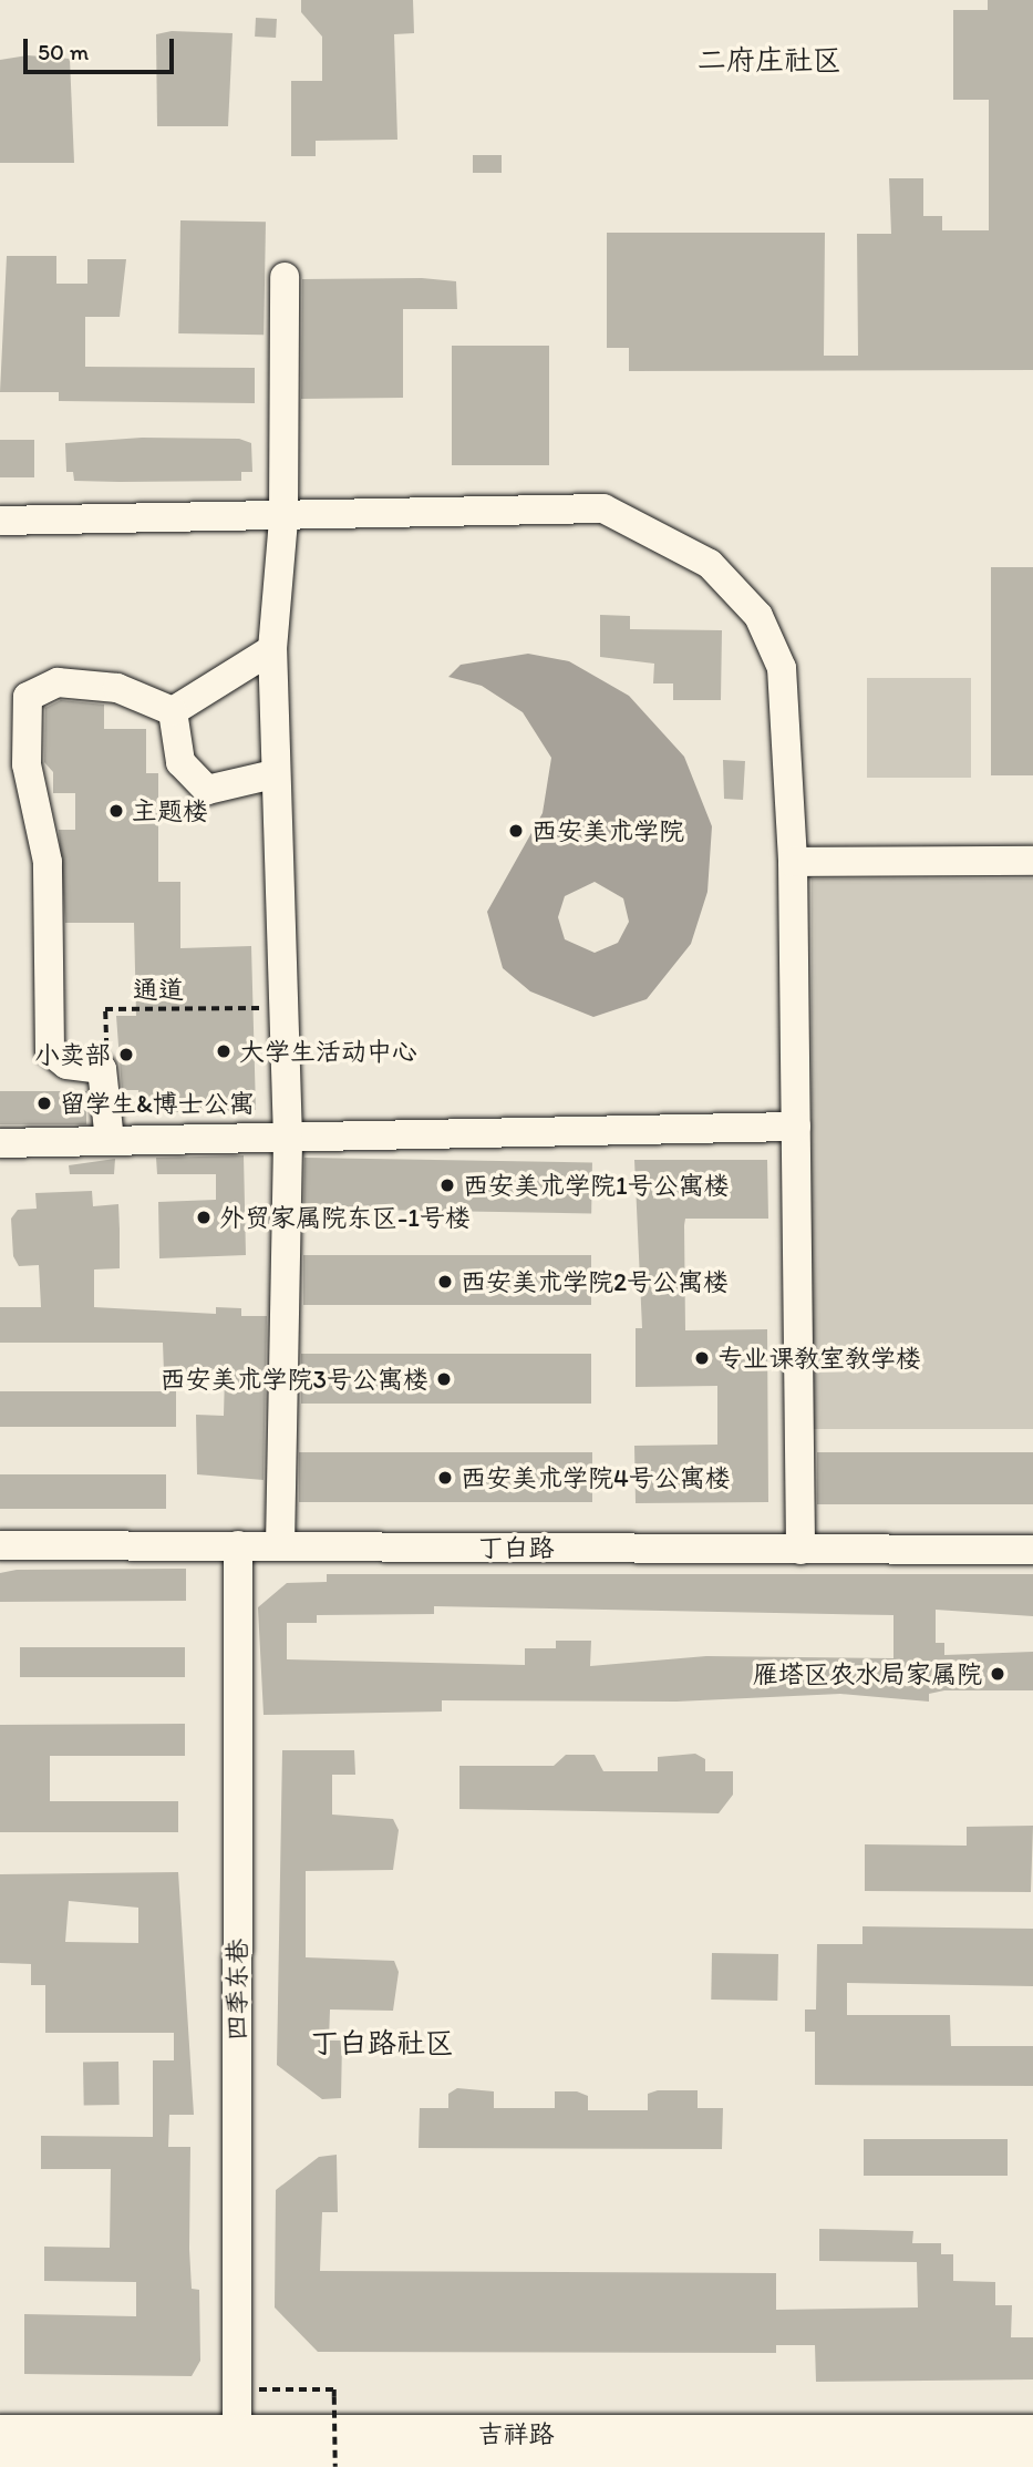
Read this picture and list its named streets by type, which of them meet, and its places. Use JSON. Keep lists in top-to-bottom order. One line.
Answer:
{"streets":{"main road":["吉祥路"],"street":["丁白路","四季东巷"],"path":["通道"]},"crossings":[["丁白路","四季东巷"],["四季东巷","吉祥路"]],"districts":["二府庄社区","丁白路社区"],"places":["主题楼","西安美术学院","大学生活动中心","小卖部","留学生&博士公寓","西安美术学院1号公寓楼","外贸家属院东区-1号楼","西安美术学院2号公寓楼","专业课教室教学楼","西安美术学院3号公寓楼","西安美术学院4号公寓楼","雁塔区农水局家属院"],"scale_bar":"50 m"}
